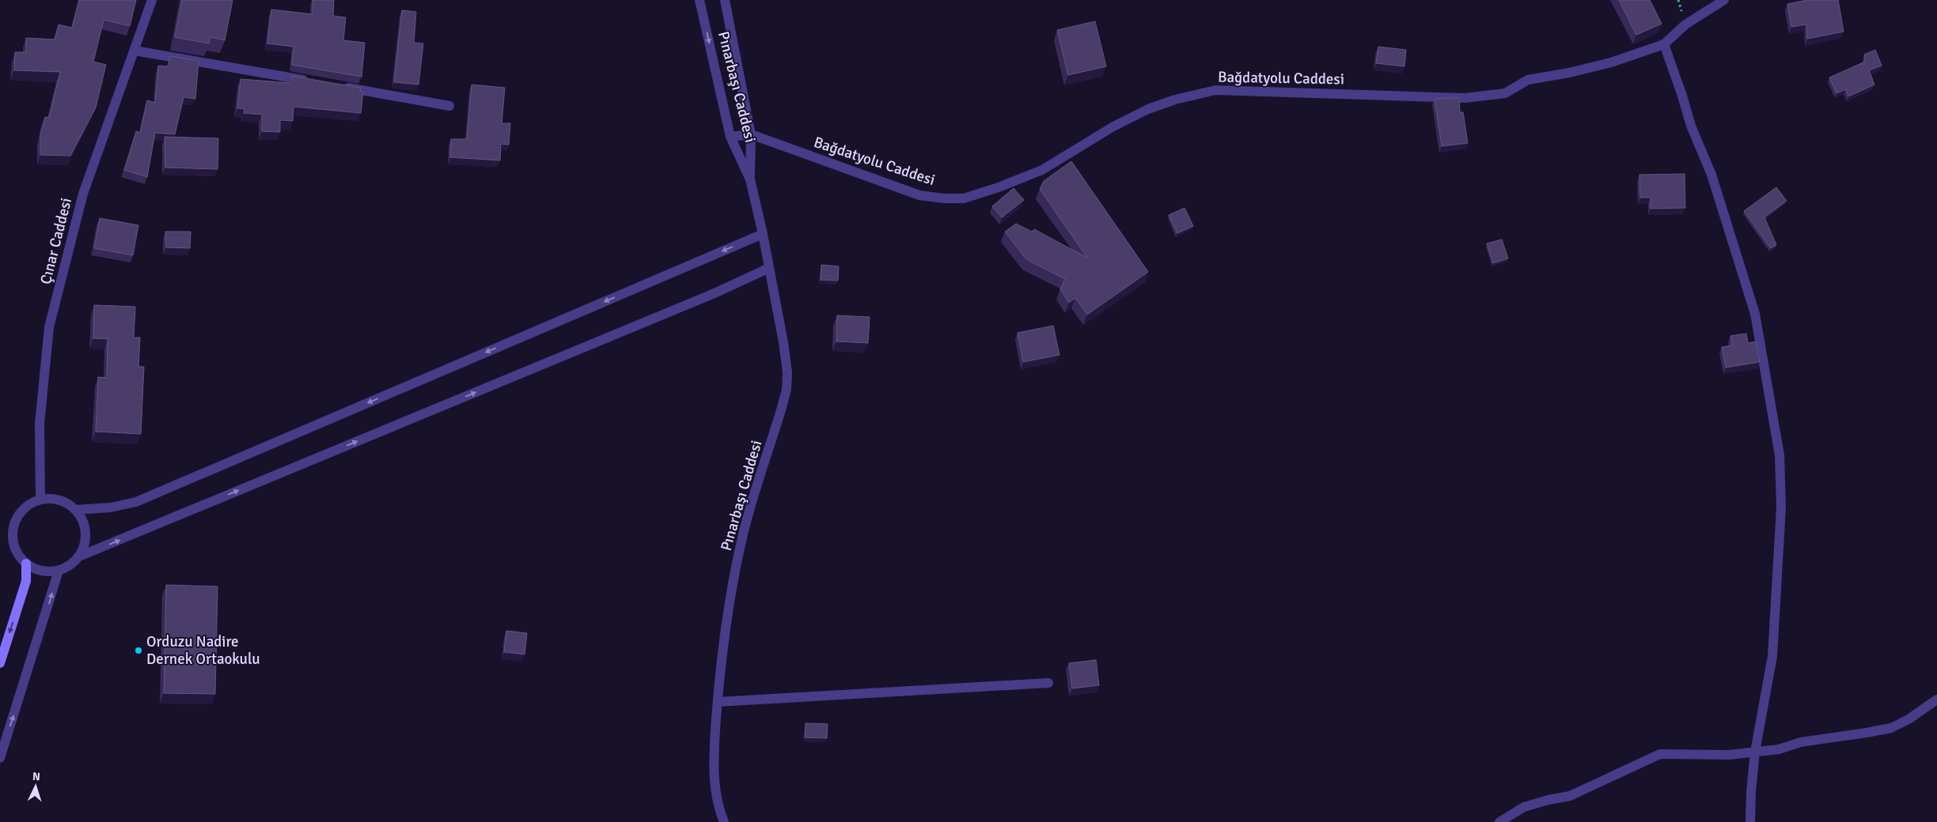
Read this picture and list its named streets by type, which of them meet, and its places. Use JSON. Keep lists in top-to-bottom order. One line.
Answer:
{"streets":{"street":["Bağdatyolu Caddesi","Pınarbaşı Caddesi","Çınar Caddesi"]},"crossings":[["Bağdatyolu Caddesi","Pınarbaşı Caddesi"]],"places":["Orduzu Nadire Dernek Ortaokulu"],"north":"top"}
